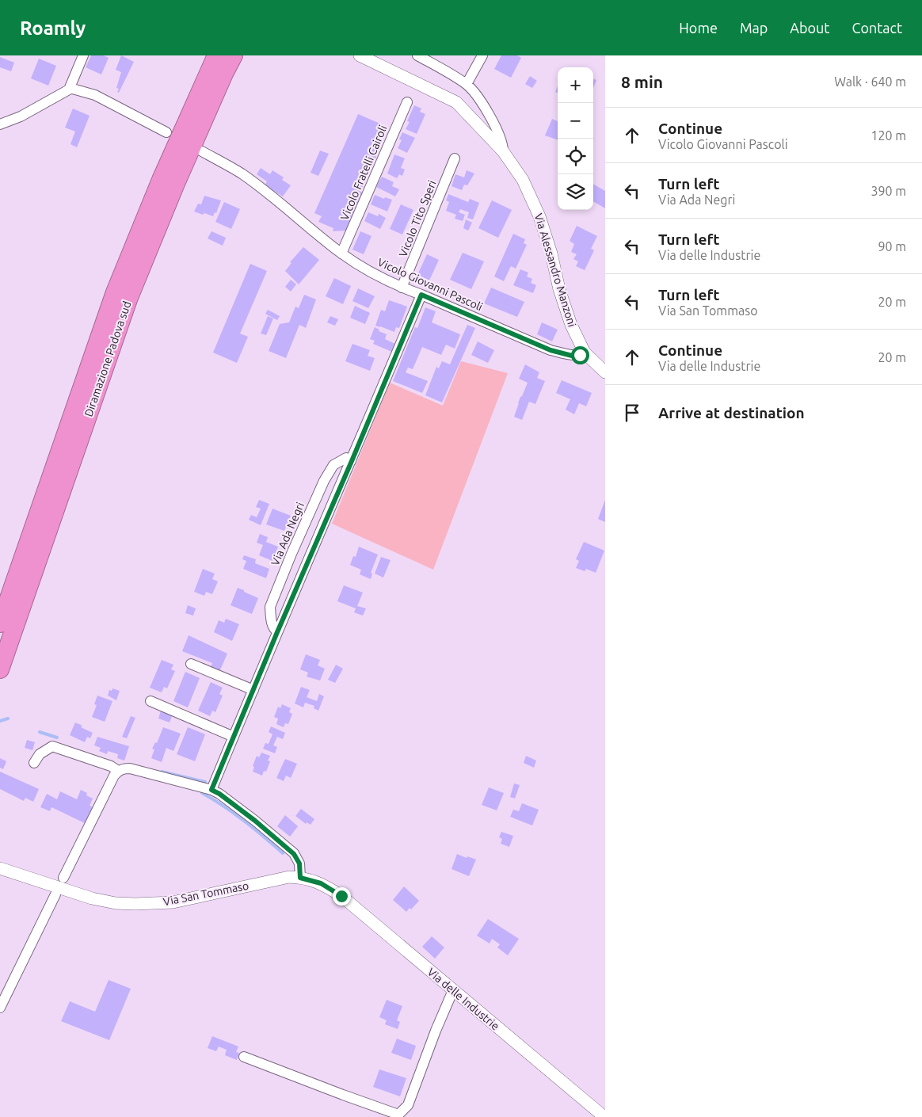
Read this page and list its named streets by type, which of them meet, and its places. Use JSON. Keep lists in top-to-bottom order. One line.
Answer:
{"streets":{"highway":["Diramazione Padova sud"],"street":["Vicolo Fratelli Cairoli","Vicolo Tito Speri","Via Alessandro Manzoni","Vicolo Giovanni Pascoli","Via Ada Negri","Via San Tommaso","Via delle Industrie"]},"crossings":[["Vicolo Fratelli Cairoli","Vicolo Giovanni Pascoli"],["Vicolo Tito Speri","Vicolo Giovanni Pascoli"],["Via Alessandro Manzoni","Vicolo Giovanni Pascoli"],["Via San Tommaso","Via delle Industrie"]],"page":{"header":"Roamly","nav":["Home","Map","About","Contact"],"heading":["8 min","Walk · 640 m"],"map_buttons":["+","−"],"list":[["Continue","Vicolo Giovanni Pascoli","120 m"],["Turn left","Via Ada Negri","390 m"],["Turn left","Via delle Industrie","90 m"],["Turn left","Via San Tommaso","20 m"],["Continue","Via delle Industrie","20 m"],"Arrive at destination"]}}
